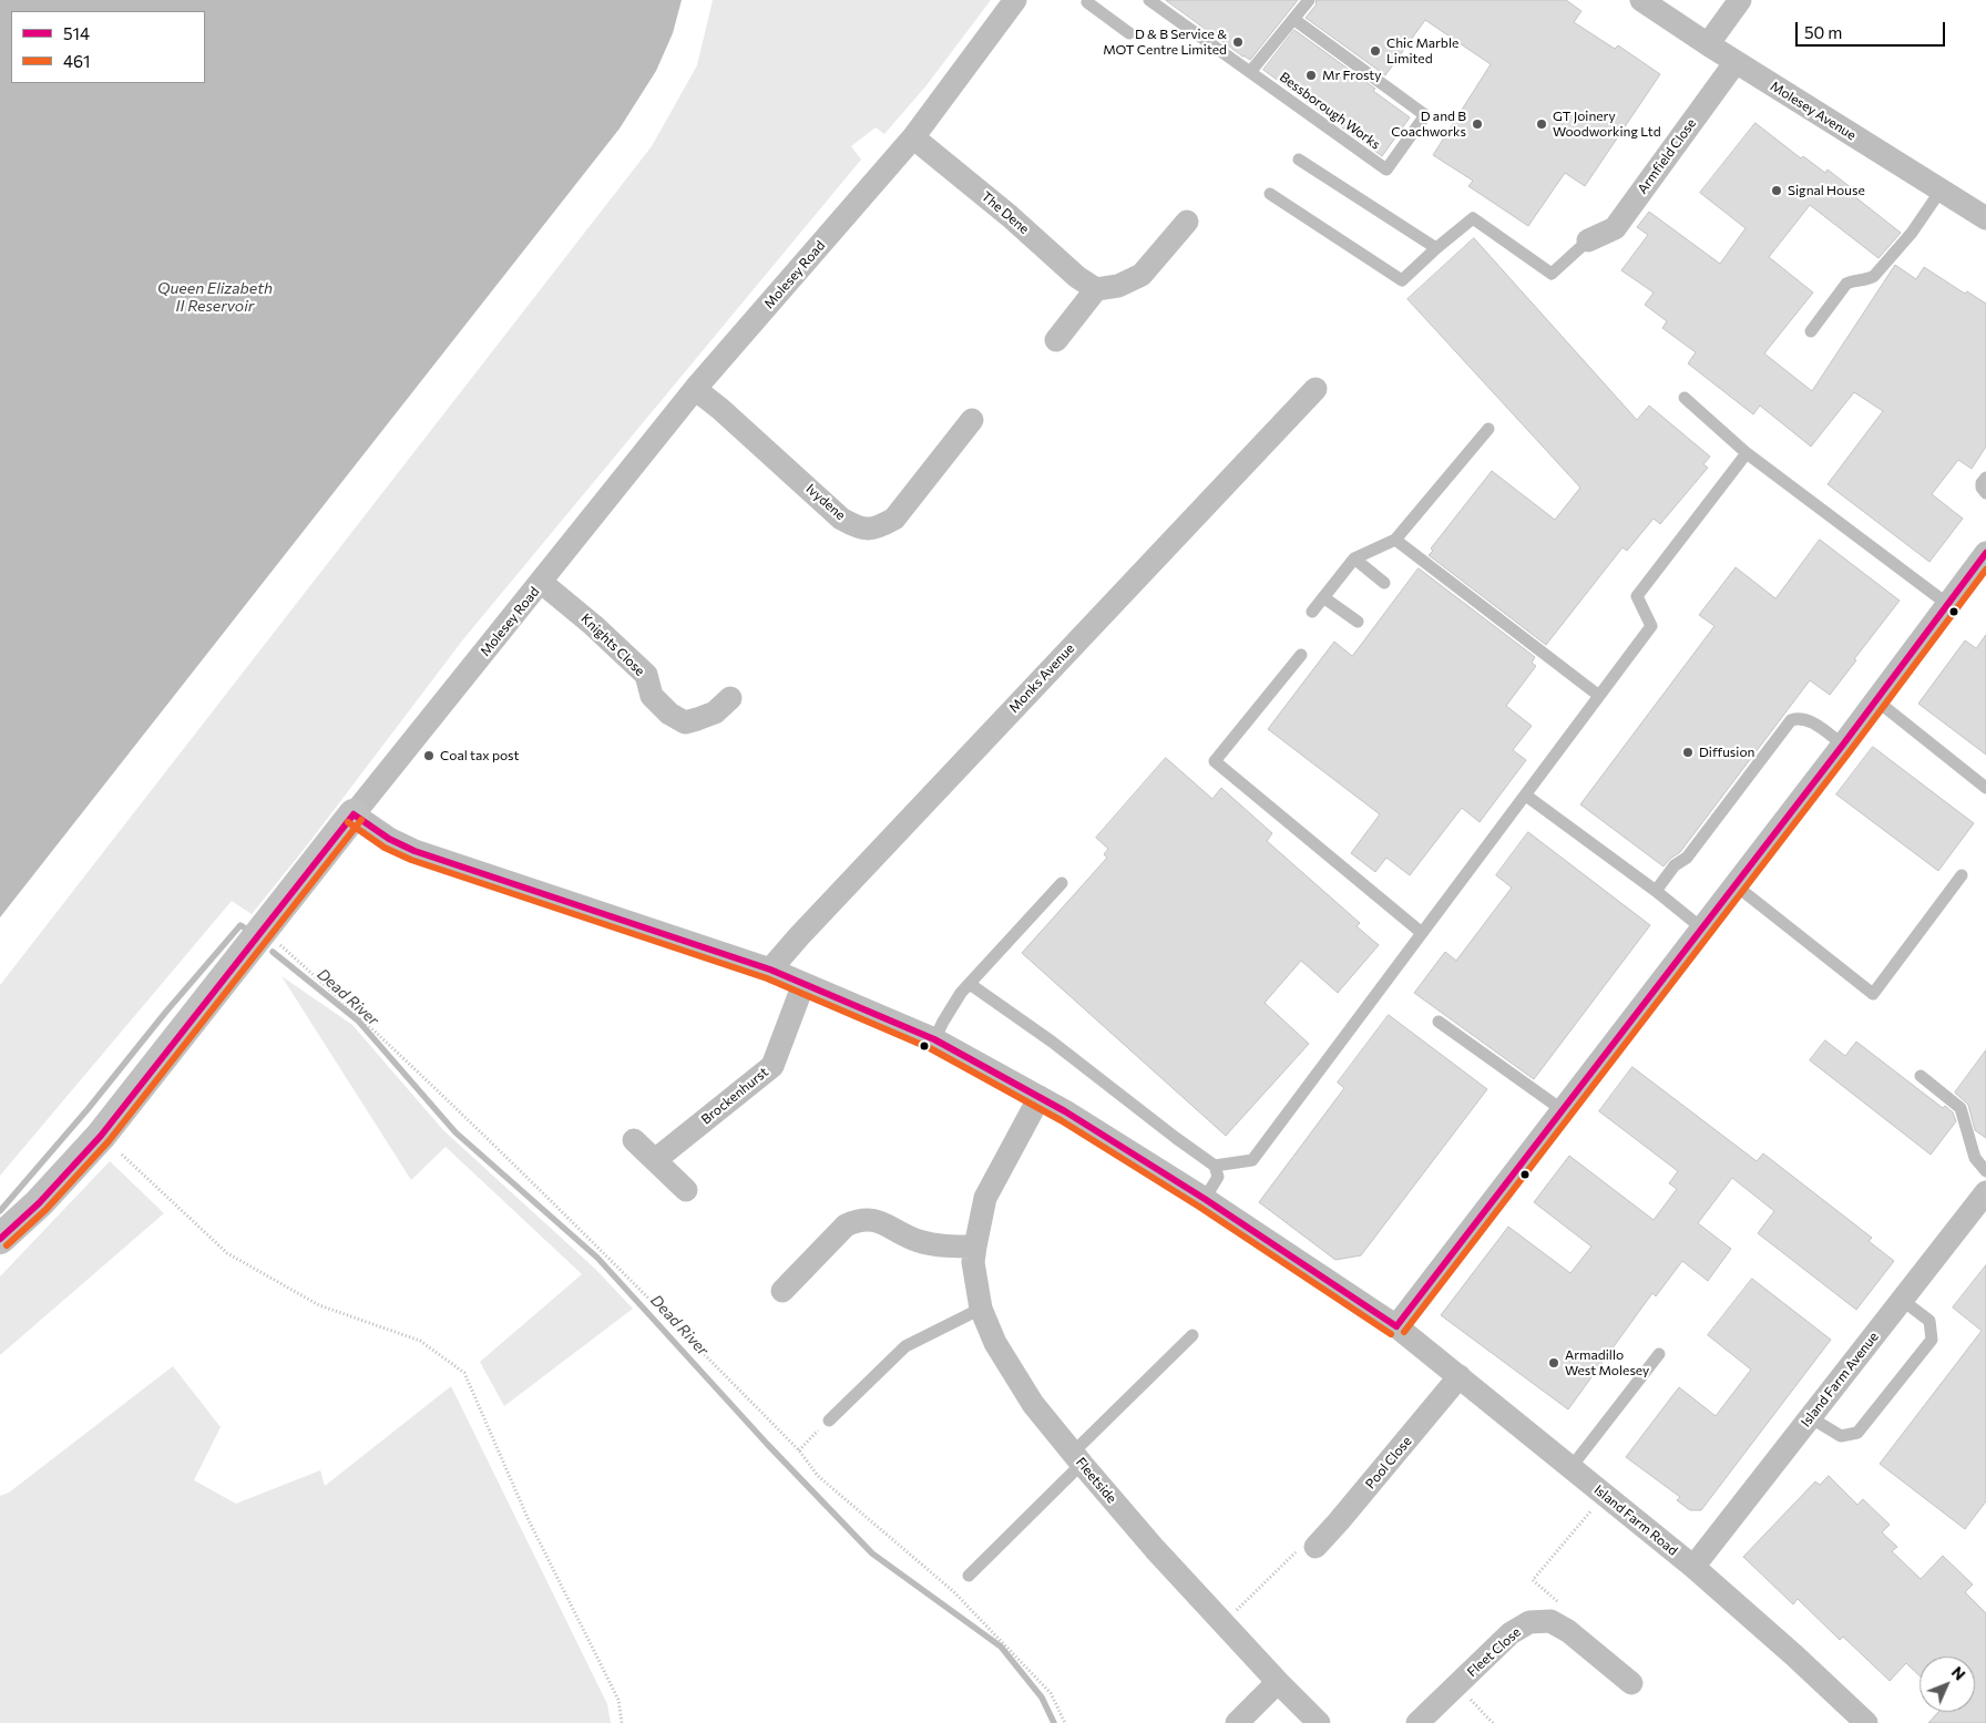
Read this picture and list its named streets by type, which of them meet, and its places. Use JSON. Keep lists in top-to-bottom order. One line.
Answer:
{"streets":{"street":["Molesey Avenue","Armfield Close","The Dene","Molesey Road","Ivydene","Knights Close","Monks Avenue","Brockenhurst","Island Farm Avenue","Pool Close","Fleetside","Island Farm Road","Fleet Close"],"lane":["Bessborough Works"]},"crossings":[["Molesey Avenue","Armfield Close"],["The Dene","Molesey Road"],["Molesey Road","Ivydene"],["Molesey Road","Knights Close"],["Molesey Road","Island Farm Road"],["Monks Avenue","Island Farm Road"],["Brockenhurst","Island Farm Road"],["Island Farm Avenue","Island Farm Road"],["Pool Close","Island Farm Road"],["Fleetside","Island Farm Road"]],"water":["Queen Elizabeth II Reservoir","Dead River"],"places":["D & B Service & MOT Centre Limited","Chic Marble Limited","Mr Frosty","D and B Coachworks","GT Joinery Woodworking Ltd","Signal House","Diffusion","Coal tax post","Armadillo West Molesey"],"lines":["transit line 514","transit line 461"],"legend":["514","461"],"scale_bar":"50 m","north":"top right"}
